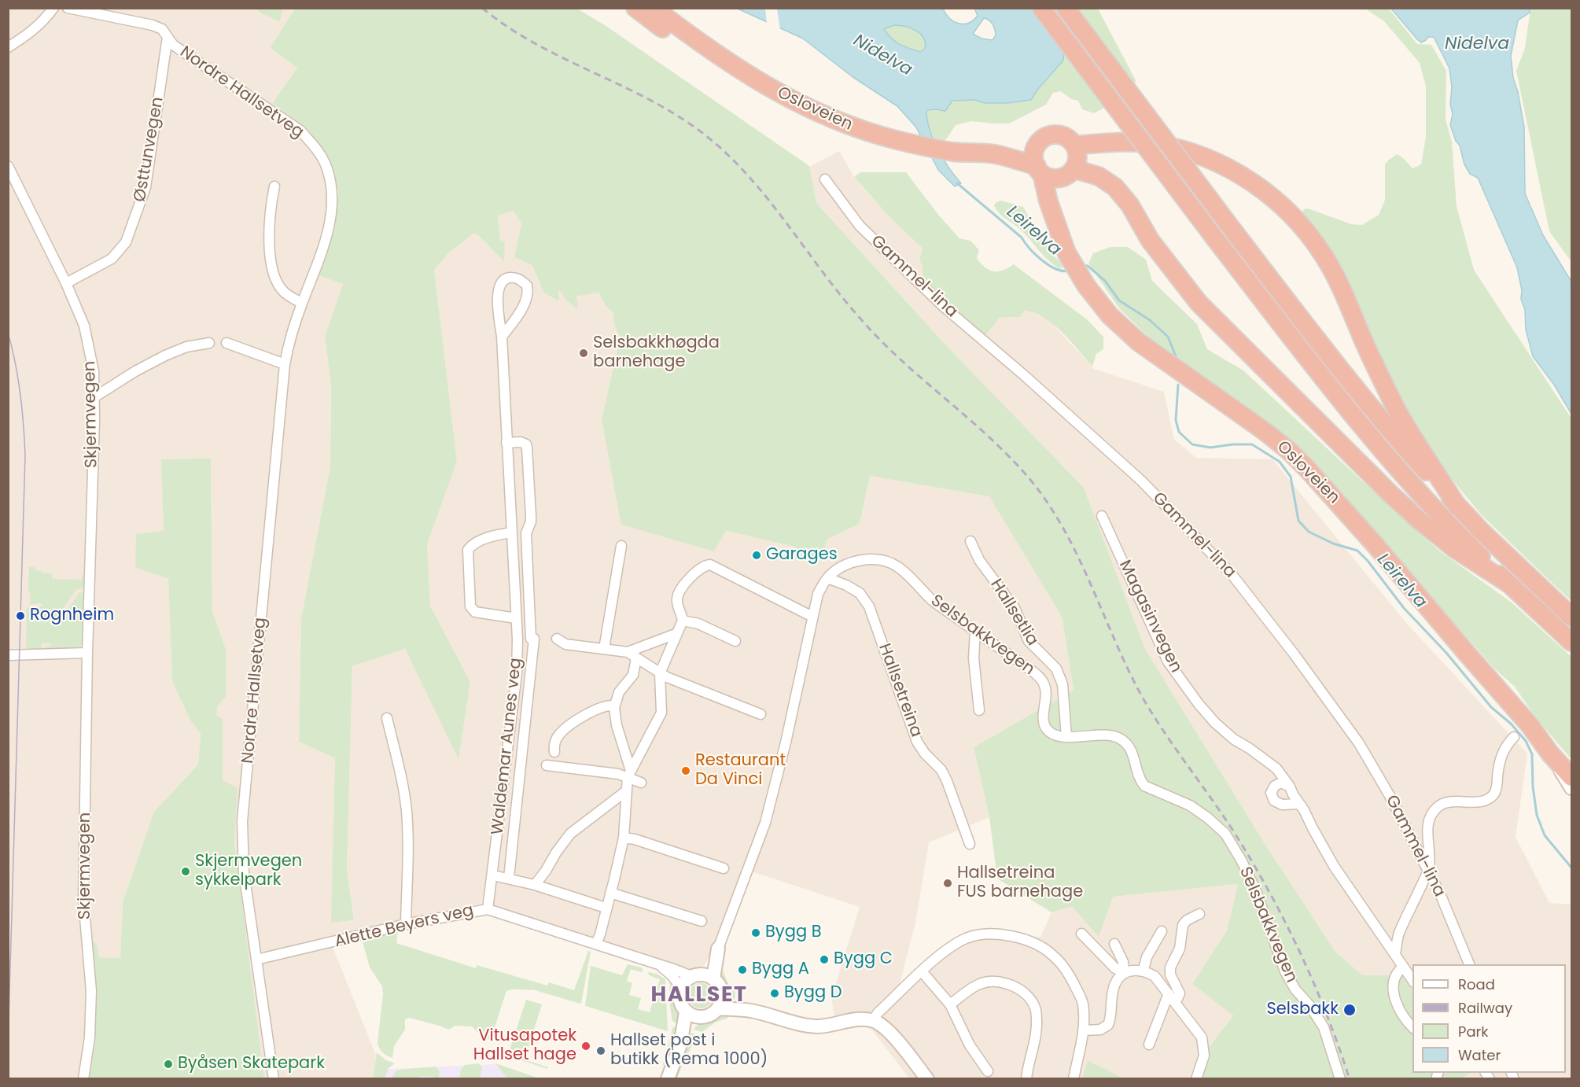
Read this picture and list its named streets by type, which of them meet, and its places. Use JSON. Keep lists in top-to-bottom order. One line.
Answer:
{"streets":{"highway":["Osloveien"],"street":["Nordre Hallsetveg","Østtunvegen","Gammel-lina","Skjermvegen","Hallsetlia","Magasinvegen","Selsbakkvegen","Hallsetreina","Waldemar Aunes veg","Alette Beyers veg"]},"crossings":[["Nordre Hallsetveg","Østtunvegen"],["Nordre Hallsetveg","Alette Beyers veg"],["Østtunvegen","Skjermvegen"],["Hallsetlia","Selsbakkvegen"],["Selsbakkvegen","Hallsetreina"],["Selsbakkvegen","Alette Beyers veg"],["Waldemar Aunes veg","Alette Beyers veg"]],"districts":["HALLSET"],"water":["Nidelva","Leirelva"],"places":["Selsbakkhøgda barnehage","Garages","Rognheim","Restaurant Da Vinci","Skjermvegen sykkelpark","Hallsetreina FUS barnehage","Bygg B","Bygg C","Bygg A","Bygg D","Selsbakk","Vitusapotek Hallset hage","Hallset post i butikk (Rema 1000)","Byåsen Skatepark"],"legend":["Road","Railway","Park","Water"]}
